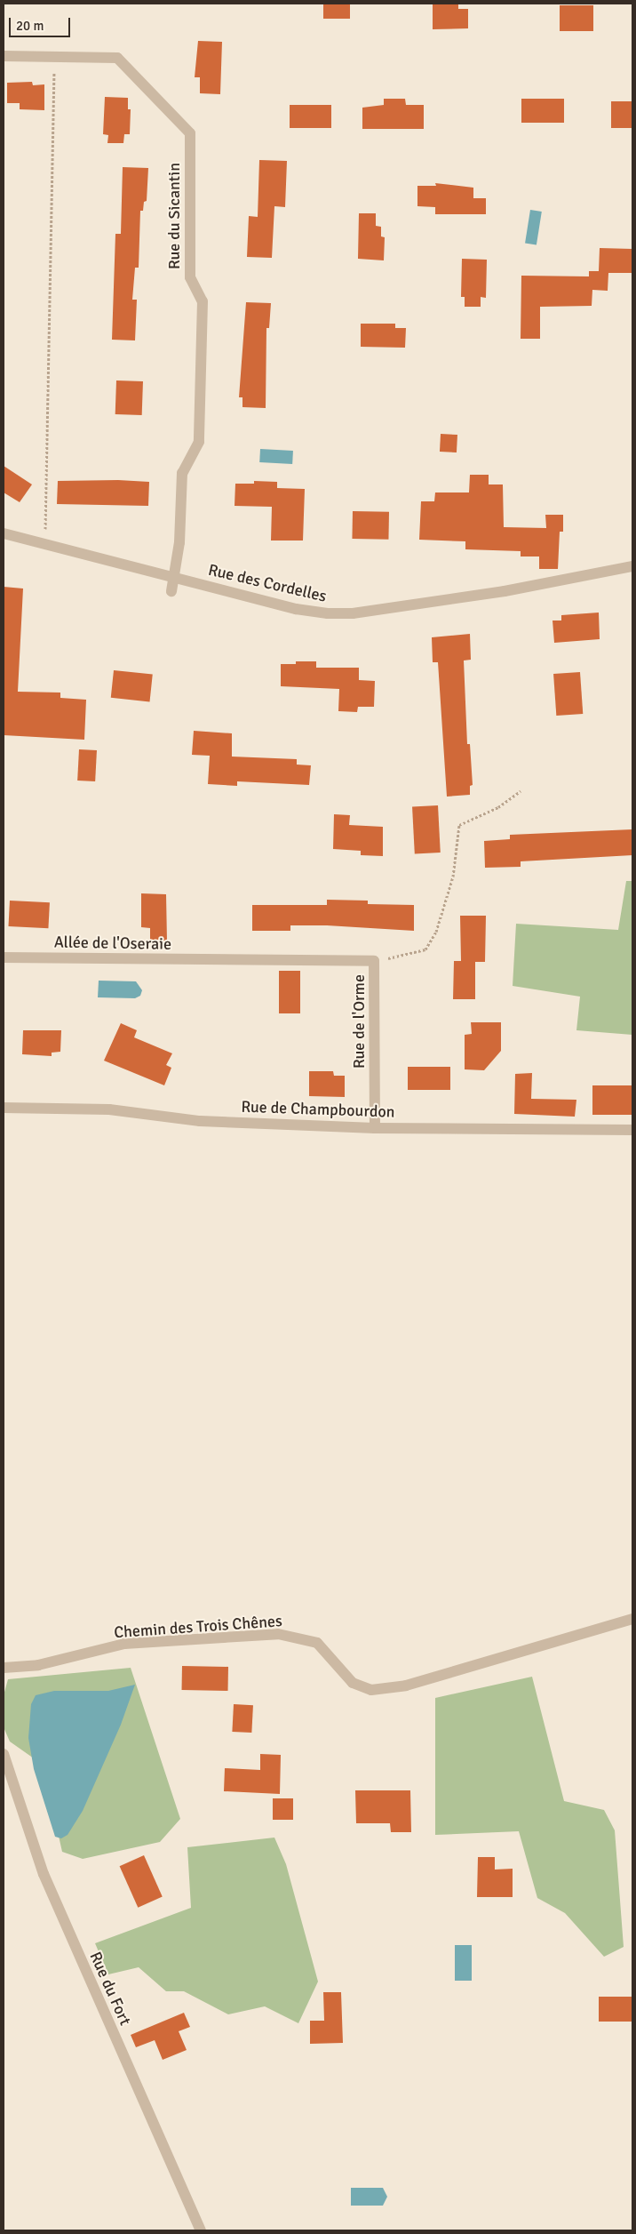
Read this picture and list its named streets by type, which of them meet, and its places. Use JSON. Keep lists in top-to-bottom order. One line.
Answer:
{"streets":{"street":["Rue du Sicantin","Rue des Cordelles","Allée de l'Oseraie","Rue de l'Orme","Rue de Champbourdon","Chemin des Trois Chênes","Rue du Fort"]},"crossings":[["Rue du Sicantin","Rue des Cordelles"],["Allée de l'Oseraie","Rue de l'Orme"],["Rue de l'Orme","Rue de Champbourdon"]],"scale_bar":"20 m"}
